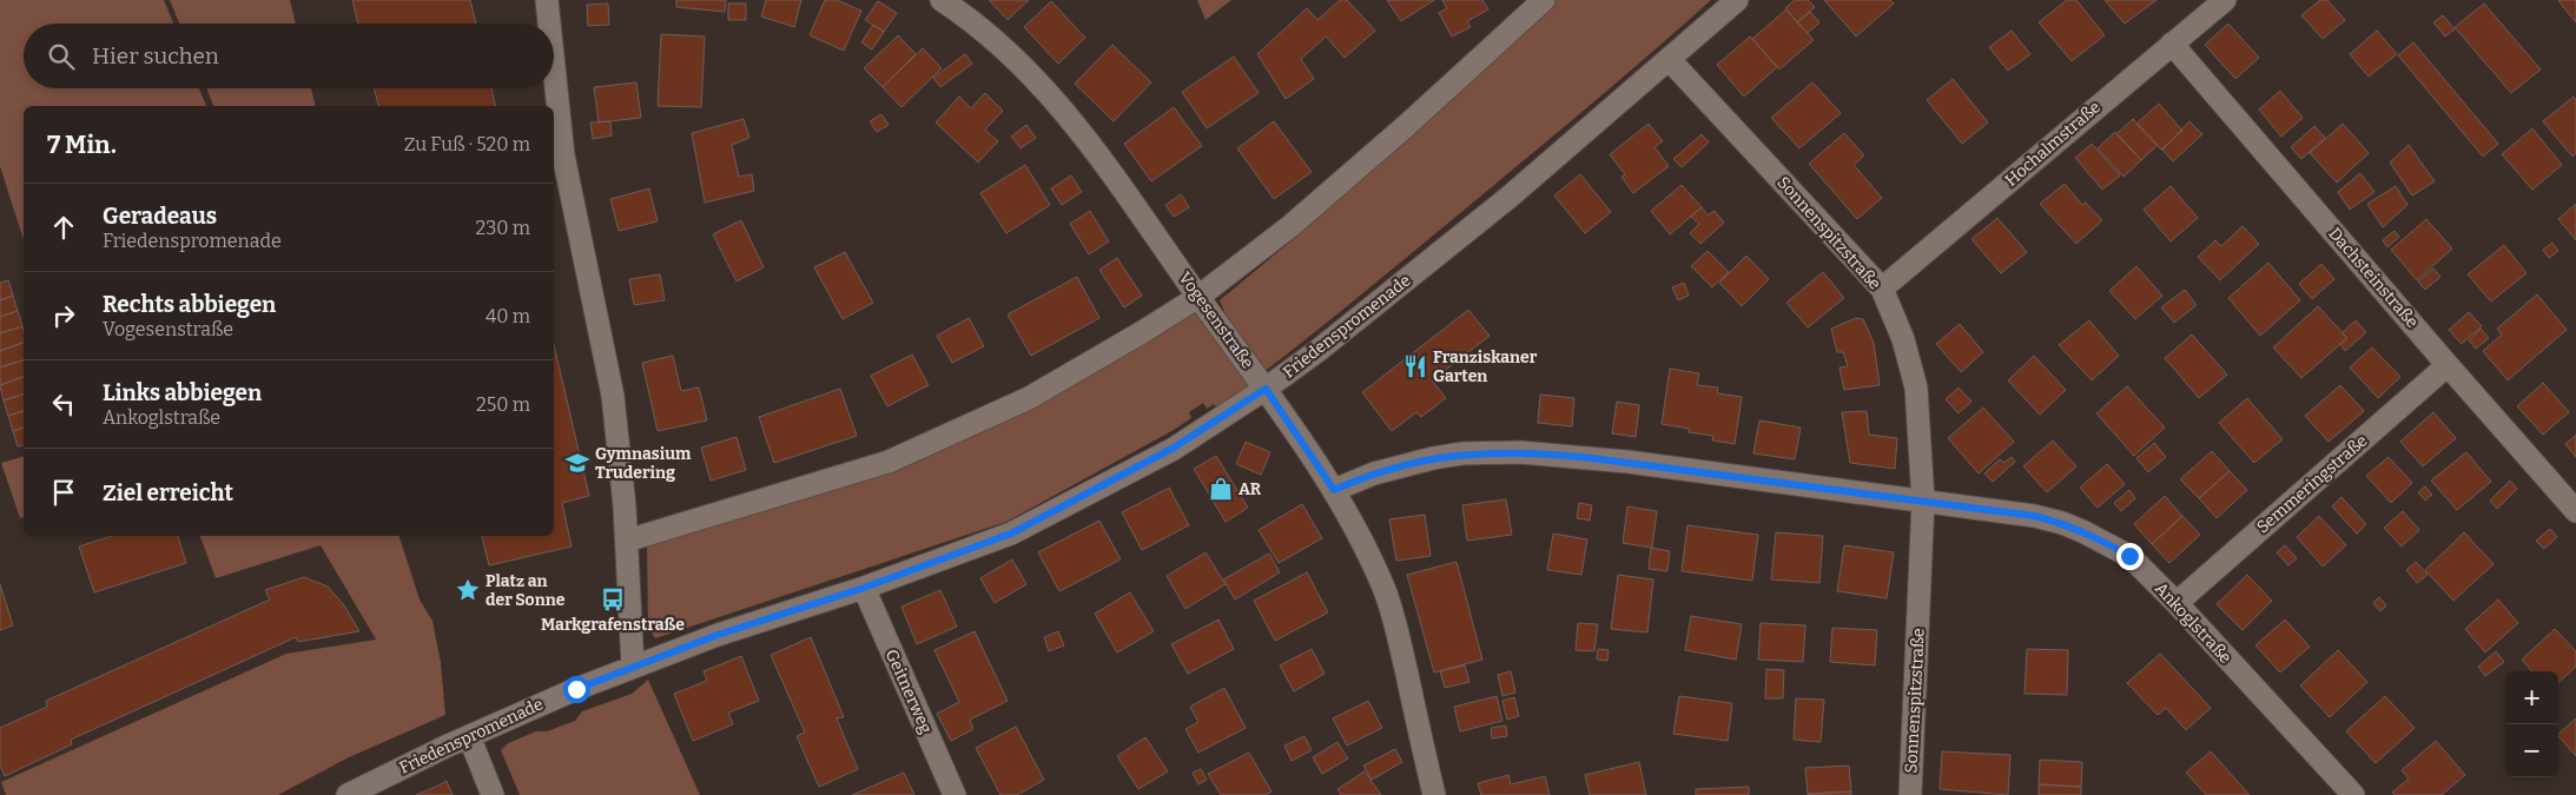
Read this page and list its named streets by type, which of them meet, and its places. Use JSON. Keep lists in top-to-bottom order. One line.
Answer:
{"streets":{"street":["Hochalmstraße","Sonnenspitzstraße","Dachsteinstraße","Vogesenstraße","Friedenspromenade","Semmeringstraße","Ankoglstraße","Geitnerweg"]},"crossings":[["Hochalmstraße","Sonnenspitzstraße"],["Hochalmstraße","Dachsteinstraße"],["Sonnenspitzstraße","Friedenspromenade"],["Sonnenspitzstraße","Ankoglstraße"],["Dachsteinstraße","Semmeringstraße"],["Vogesenstraße","Friedenspromenade"],["Vogesenstraße","Ankoglstraße"],["Friedenspromenade","Geitnerweg"],["Semmeringstraße","Ankoglstraße"]],"places":{"restaurant":["Franziskaner Garten"],"school or university":["Gymnasium Trudering"],"shop":["AR"],"place":["Platz an der Sonne"],"bus stop":["Markgrafenstraße"]},"page":{"search":"Hier suchen","heading":["7 Min.","Zu Fuß · 520 m"],"list":[["Geradeaus","Friedenspromenade","230 m"],["Rechts abbiegen","Vogesenstraße","40 m"],["Links abbiegen","Ankoglstraße","250 m"],"Ziel erreicht"],"map_buttons":["+","−"]}}
